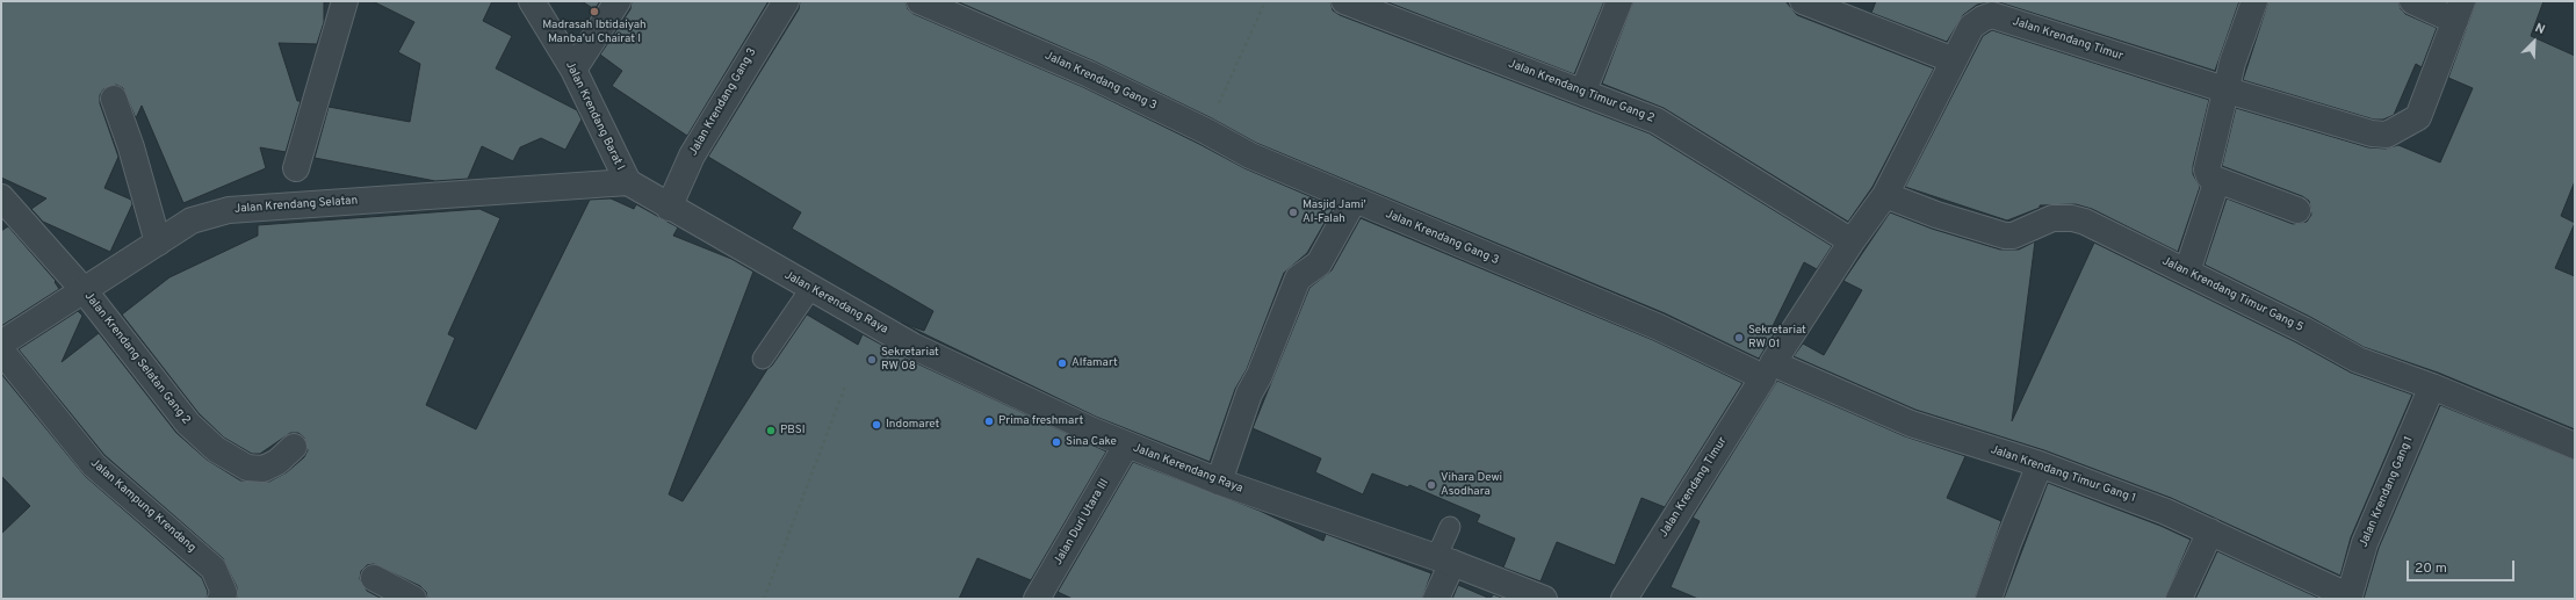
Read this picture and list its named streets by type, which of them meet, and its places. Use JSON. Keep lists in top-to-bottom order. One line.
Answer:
{"streets":{"street":["Jalan Krendang Timur","Jalan Krendang Gang 3","Jalan Krendang Timur Gang 2","Jalan Krendang Barat I","Jalan Krendang Selatan","Jalan Krendang Timur Gang 5","Jalan Kerendang Raya","Jalan Krendang Selatan Gang 2","Jalan Krendang Timur Gang 1","Jalan Krendang Gang 1","Jalan Kampung Krendang","Jalan Duri Utara III"]},"crossings":[["Jalan Krendang Timur","Jalan Krendang Gang 3"],["Jalan Krendang Timur","Jalan Krendang Timur Gang 2"],["Jalan Krendang Timur","Jalan Krendang Timur Gang 5"],["Jalan Krendang Timur","Jalan Krendang Timur Gang 1"],["Jalan Krendang Gang 3","Jalan Kerendang Raya"],["Jalan Krendang Gang 3","Jalan Krendang Timur Gang 1"],["Jalan Krendang Barat I","Jalan Krendang Selatan"],["Jalan Krendang Barat I","Jalan Kerendang Raya"],["Jalan Krendang Selatan","Jalan Kerendang Raya"],["Jalan Krendang Selatan","Jalan Krendang Selatan Gang 2"],["Jalan Krendang Timur Gang 5","Jalan Krendang Gang 1"],["Jalan Kerendang Raya","Jalan Duri Utara III"],["Jalan Krendang Timur Gang 1","Jalan Krendang Gang 1"]],"places":["Madrasah Ibtidaiyah Manba'ul Chairat I","Masjid Jami' Al-Falah","Sekretariat RW 01","Sekretariat RW 08","Alfamart","Prima freshmart","Indomaret","PBSI","Sina Cake","Vihara Dewi Asodhara"],"scale_bar":"20 m","north":"top right"}
